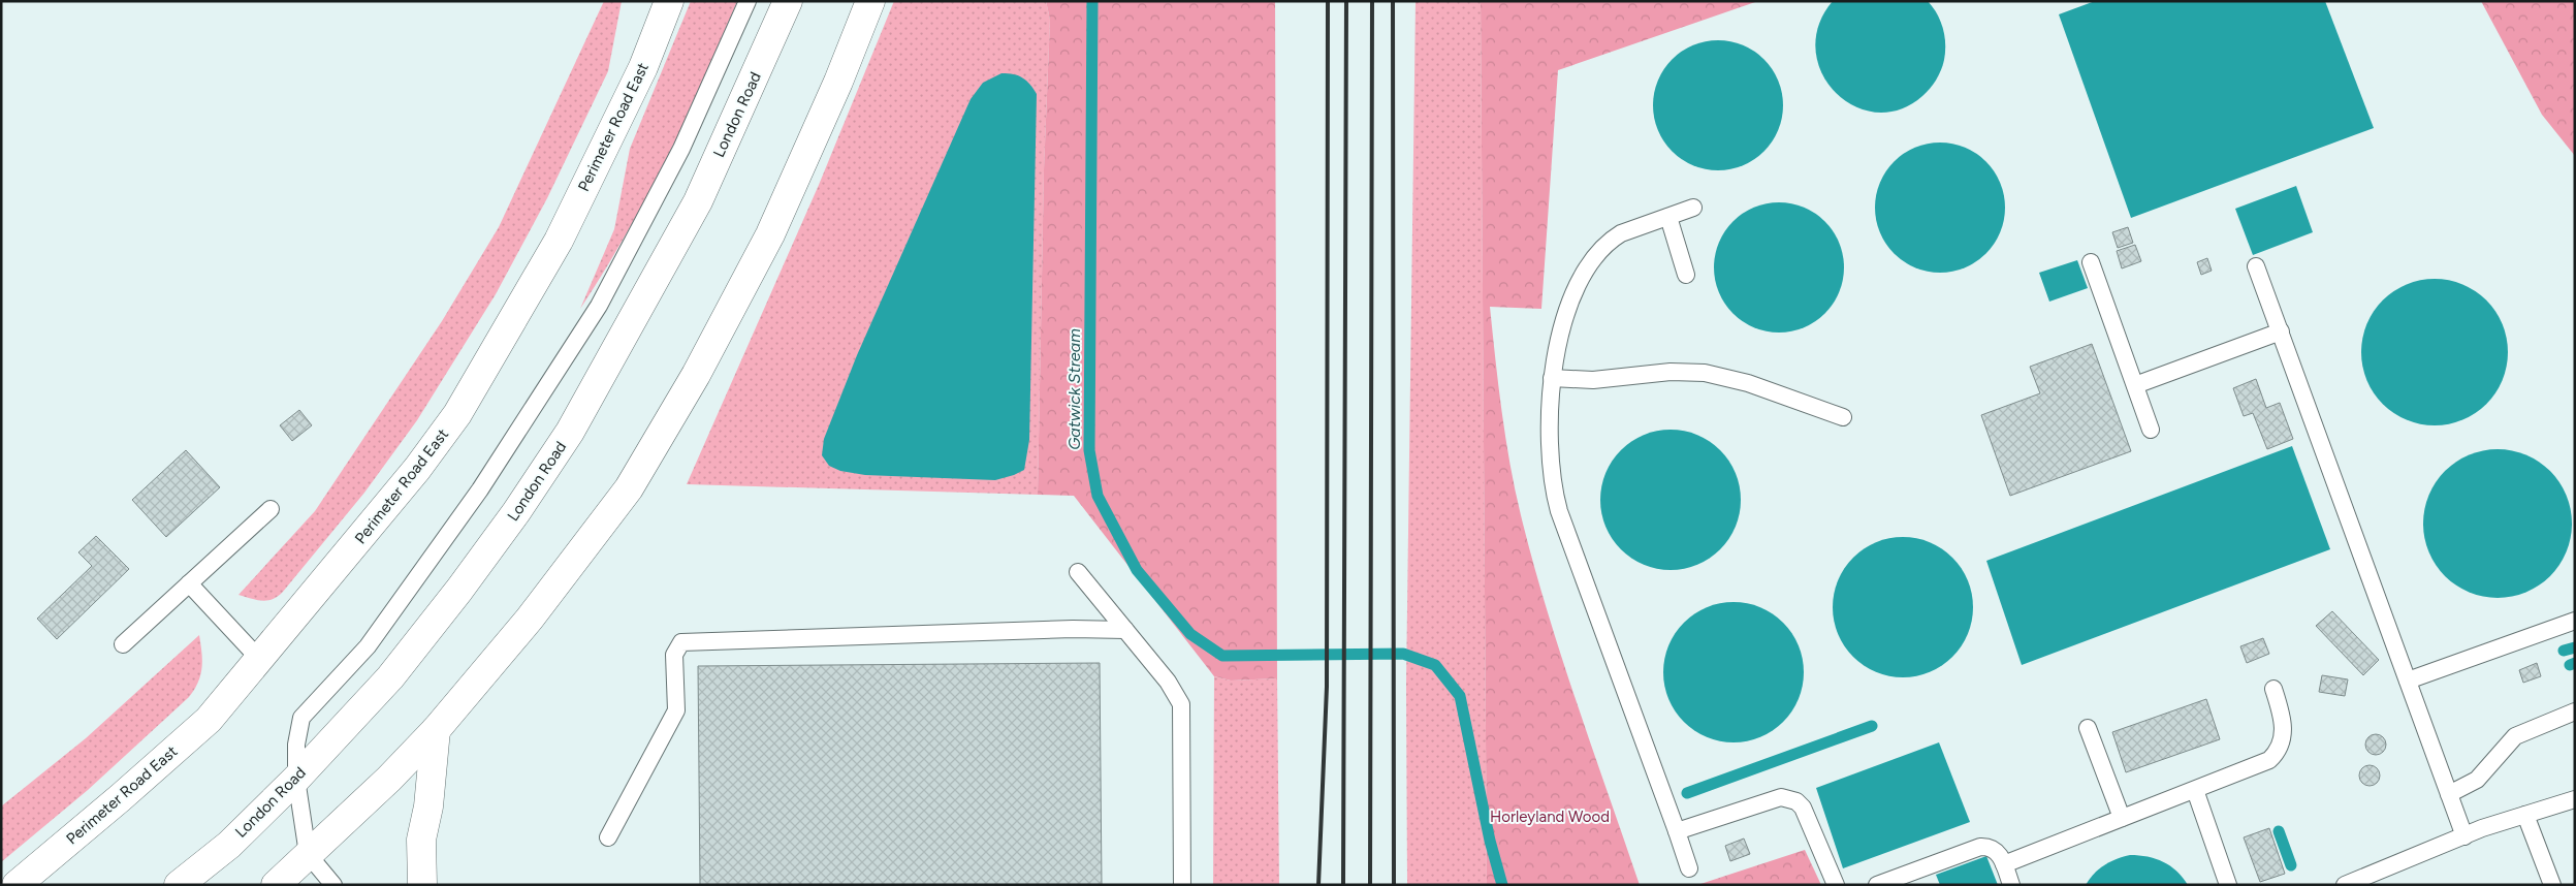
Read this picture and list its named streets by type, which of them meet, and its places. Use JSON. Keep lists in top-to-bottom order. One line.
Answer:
{"streets":{"main road":["London Road","Perimeter Road East"]},"water":["Gatwick Stream"],"parks":["Horleyland Wood"]}
